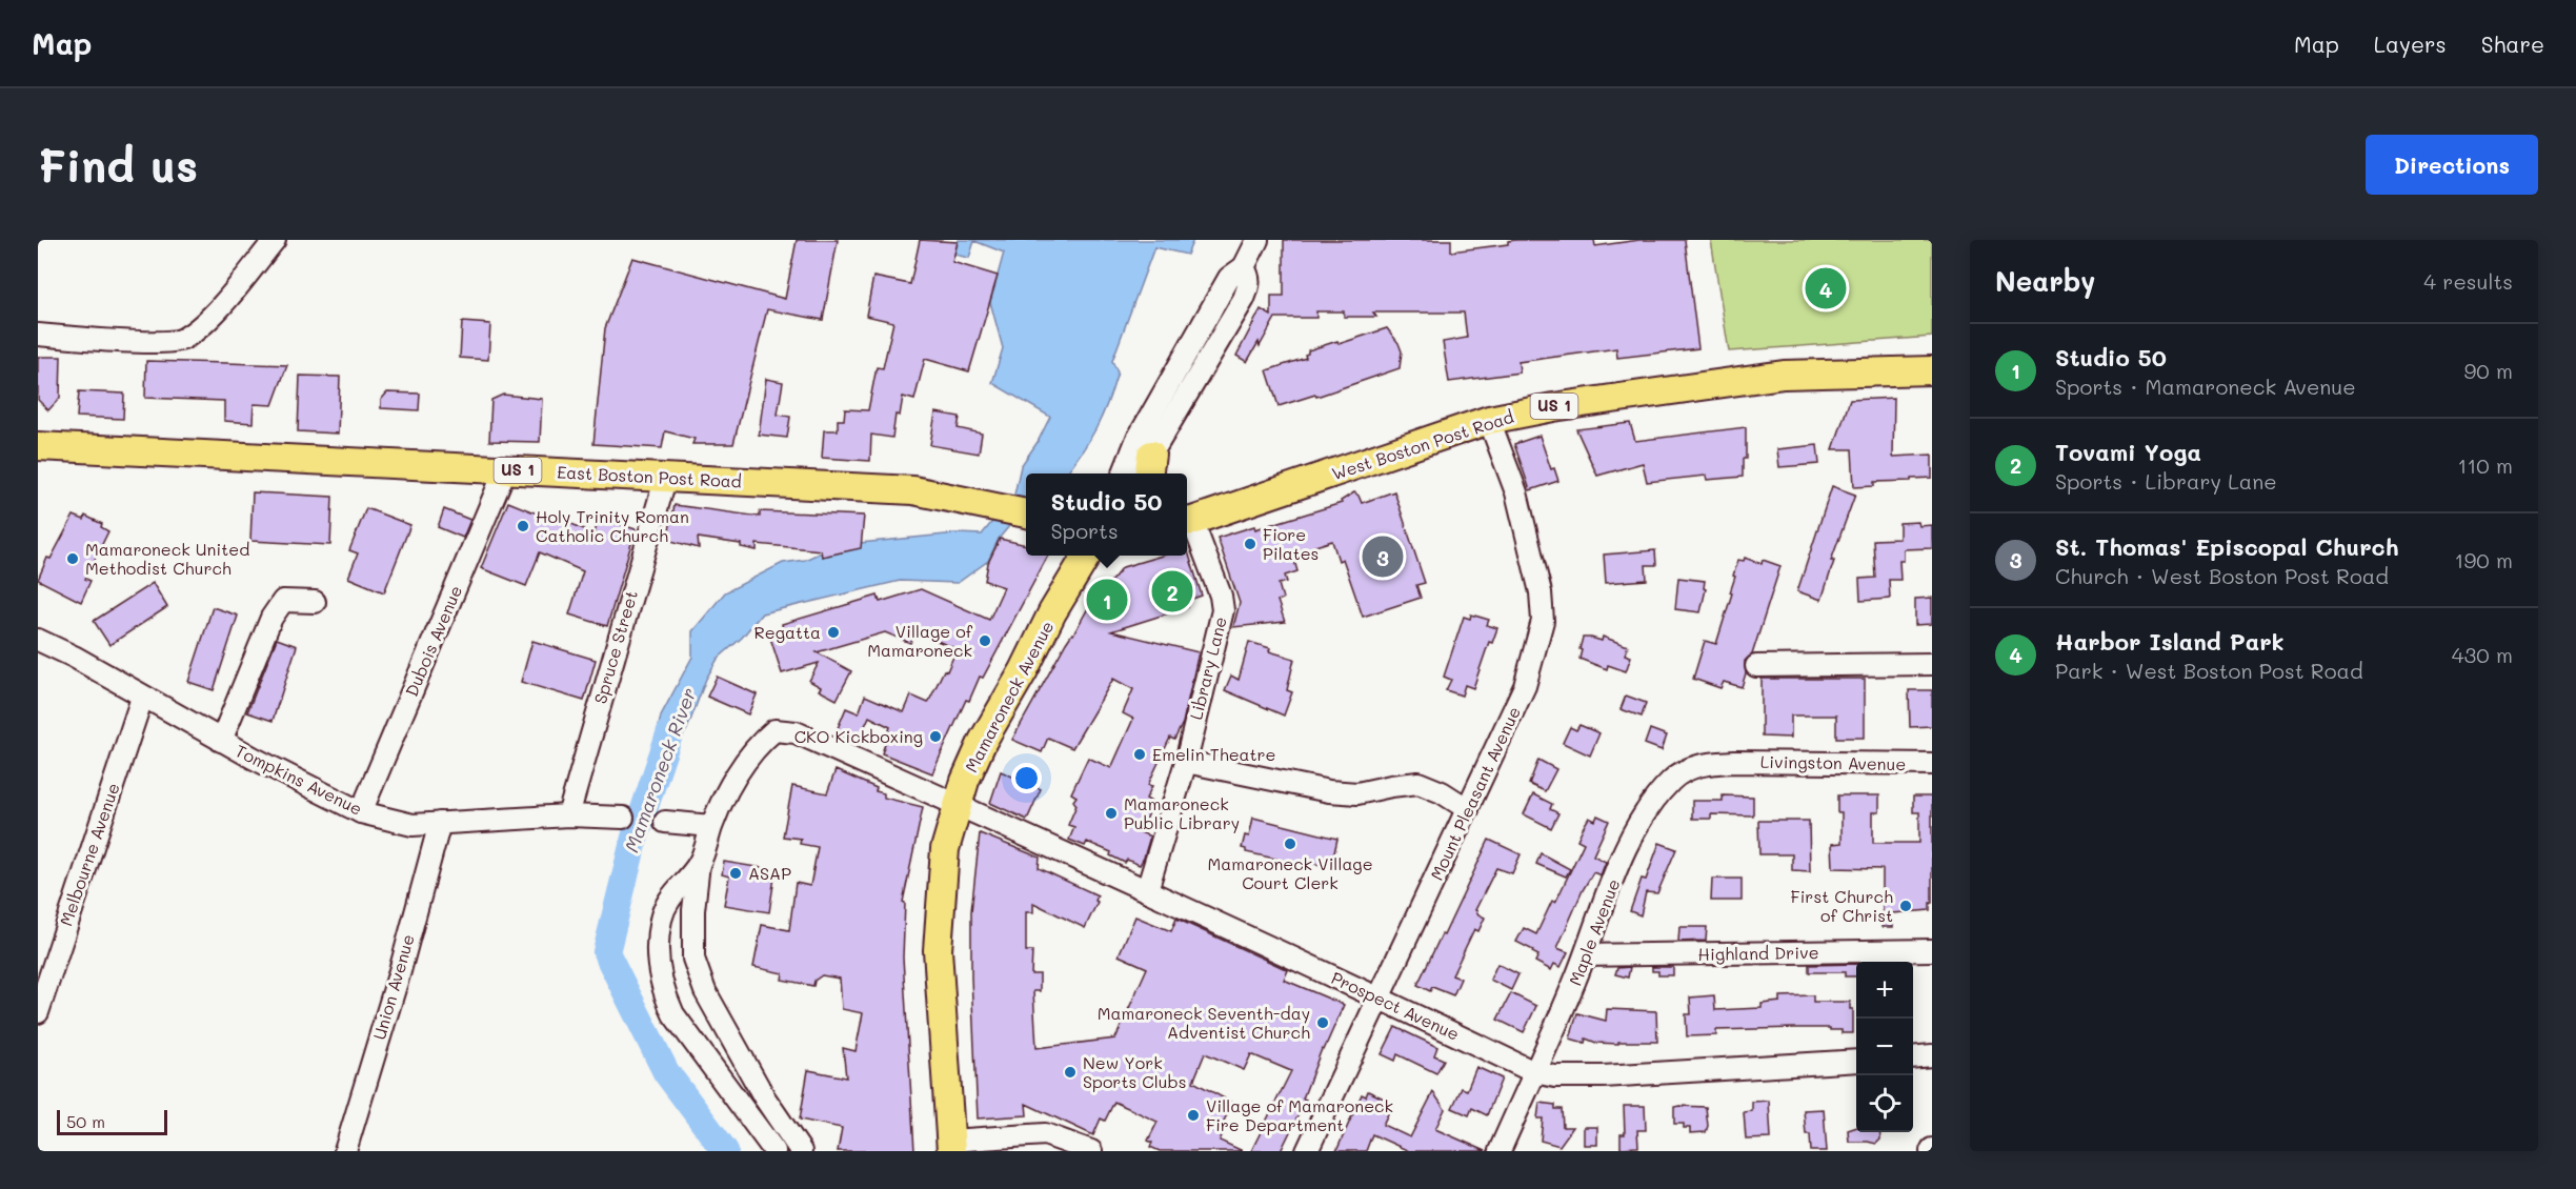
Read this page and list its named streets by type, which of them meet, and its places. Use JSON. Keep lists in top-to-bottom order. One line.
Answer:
{"streets":{"main road":["US 1","West Boston Post Road","East Boston Post Road","Mamaroneck Avenue"],"street":["Dubois Avenue","Spruce Street","Library Lane","Livingston Avenue","Tompkins Avenue","Mount Pleasant Avenue","Melbourne Avenue","Maple Avenue","Highland Drive","Union Avenue","Prospect Avenue"]},"crossings":[["West Boston Post Road","Mount Pleasant Avenue"],["East Boston Post Road","Dubois Avenue"],["East Boston Post Road","Spruce Street"],["Dubois Avenue","Tompkins Avenue"],["Spruce Street","Tompkins Avenue"],["Library Lane","Prospect Avenue"],["Mamaroneck Avenue","Prospect Avenue"],["Livingston Avenue","Maple Avenue"],["Tompkins Avenue","Melbourne Avenue"],["Tompkins Avenue","Union Avenue"],["Mount Pleasant Avenue","Prospect Avenue"],["Maple Avenue","Highland Drive"],["Maple Avenue","Prospect Avenue"]],"water":["Mamaroneck River"],"places":["Holy Trinity Roman Catholic Church","Fiore Pilates","Mamaroneck United Methodist Church","Regatta","Village of Mamaroneck","CKO Kickboxing","Emelin Theatre","Mamaroneck Public Library","Mamaroneck Village Court Clerk","ASAP","First Church of Christ","Mamaroneck Seventh-day Adventist Church","New York Sports Clubs","Village of Mamaroneck Fire Department"],"scale_bar":"50 m","page":{"header":"Map","nav":["Map","Layers","Share"],"buttons":"Directions","title":"Find us","heading":["Nearby","4 results"],"pins":["4","3","2","1"],"list":[{"mark":"1","name":"Studio 50","note":"Sports · Mamaroneck Avenue","value":"90 m"},{"mark":"2","name":"Tovami Yoga","note":"Sports · Library Lane","value":"110 m"},{"mark":"3","name":"St. Thomas' Episcopal Church","note":"Church · West Boston Post Road","value":"190 m"},{"mark":"4","name":"Harbor Island Park","note":"Park · West Boston Post Road","value":"430 m"}],"popup":["Studio 50","Sports"],"map_buttons":["+","−"],"scale":"50 m"}}
